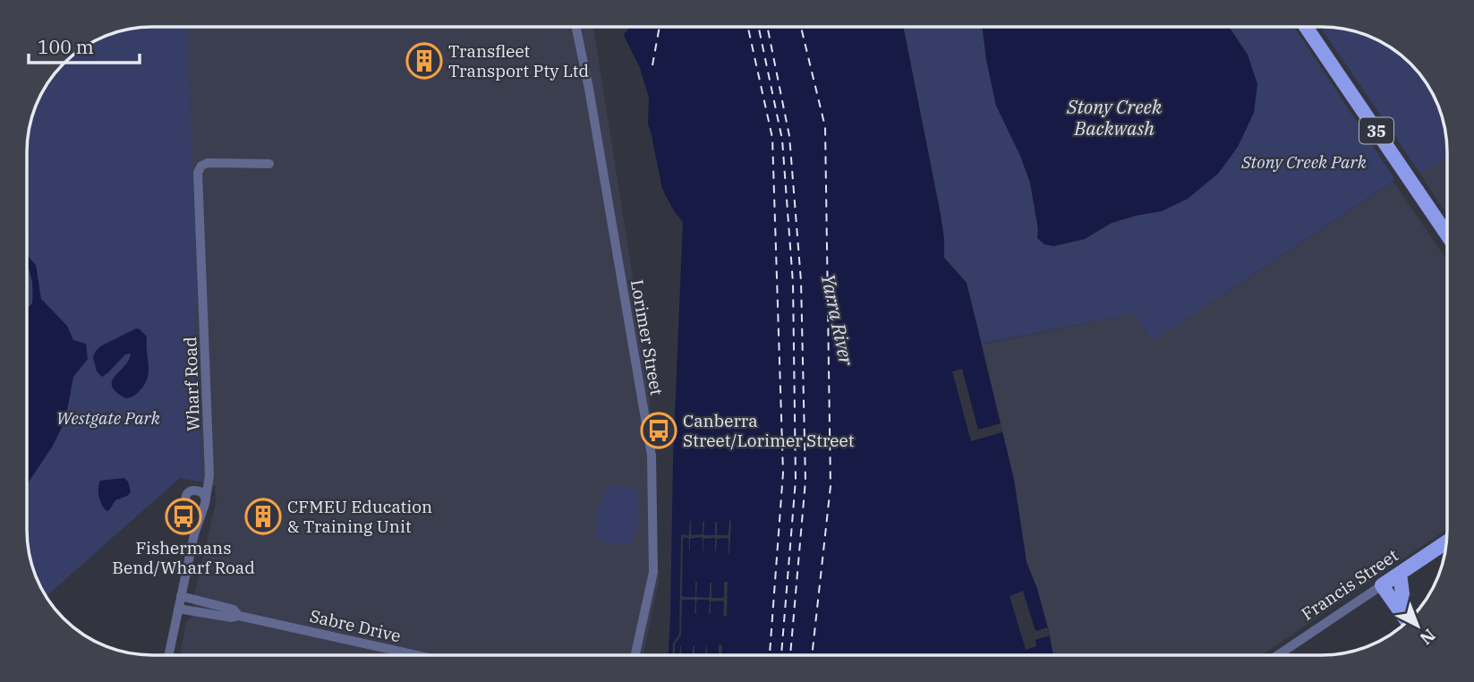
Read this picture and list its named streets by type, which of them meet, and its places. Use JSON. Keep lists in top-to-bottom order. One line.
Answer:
{"streets":{"main road":["35","Francis Street"],"street":["Lorimer Street","Wharf Road","Sabre Drive"]},"crossings":[["Wharf Road","Sabre Drive"]],"water":["Stony Creek Backwash","Yarra River"],"parks":["Stony Creek Park","Westgate Park"],"places":{"building":["Transfleet Transport Pty Ltd","CFMEU Education & Training Unit"],"bus stop":["Canberra Street/Lorimer Street","Fishermans Bend/Wharf Road"]},"scale_bar":"100 m","north":"bottom right"}
